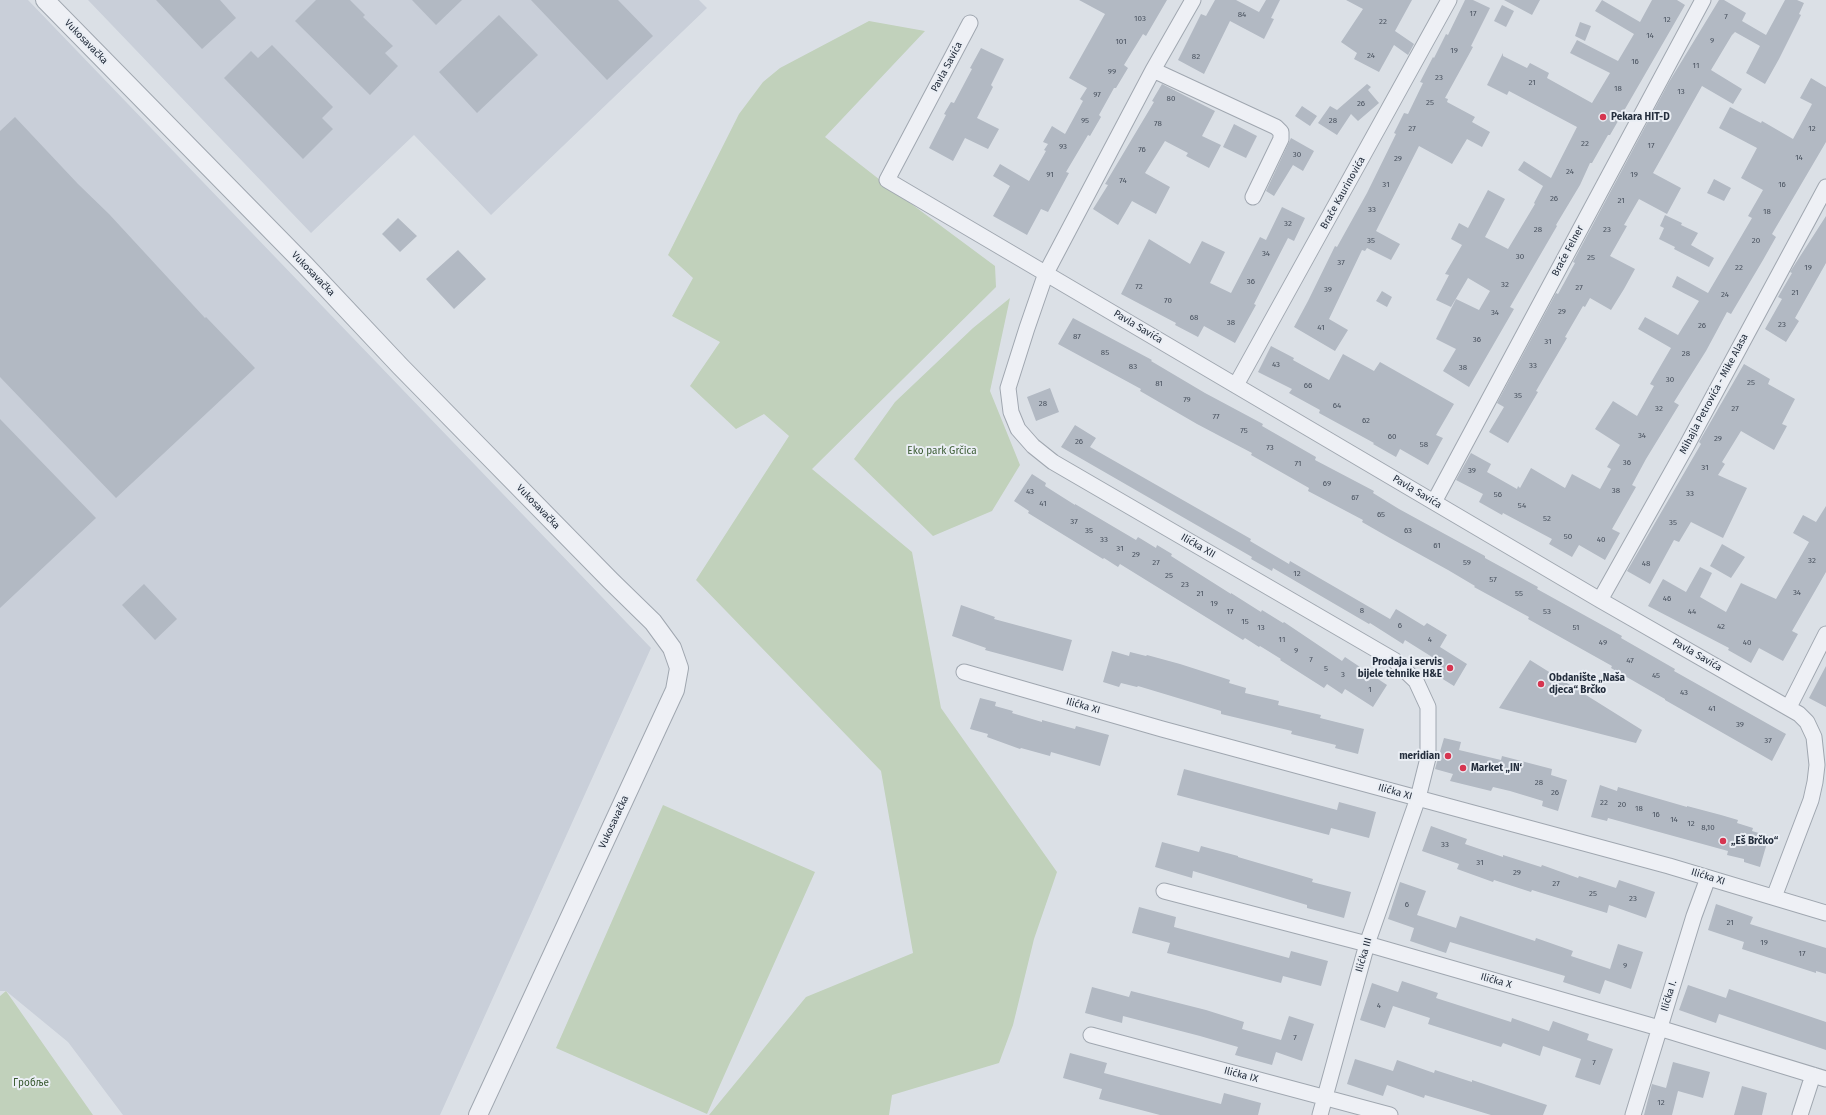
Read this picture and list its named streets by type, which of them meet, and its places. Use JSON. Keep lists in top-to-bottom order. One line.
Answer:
{"streets":{"street":["Vukosavačka","Pavla Savića","Braće Kaurinovića","Braće Felner","Mihajla Petrovića - Mike Alasa","Ilićka XII","Ilićka XI","Ilićka III","Ilićka X","Ilićka I.","Ilićka IX"]},"crossings":[["Pavla Savića","Braće Kaurinovića"],["Pavla Savića","Braće Felner"],["Pavla Savića","Mihajla Petrovića - Mike Alasa"],["Pavla Savića","Ilićka XII"],["Pavla Savića","Ilićka XI"],["Ilićka XII","Ilićka XI"],["Ilićka XII","Ilićka III"],["Ilićka XI","Ilićka III"],["Ilićka XI","Ilićka I."],["Ilićka III","Ilićka X"],["Ilićka III","Ilićka IX"],["Ilićka X","Ilićka I."]],"parks":["Eko park Grčica","Гробље"],"places":["Pekara HIT-D","Prodaja i servis bijele tehnike H&E","Obdanište „Naša djeca“ Brčko","meridian","Market „IN‘","„Eš Brčko“"],"house_numbers":["17","84","7","103","12","22","14","9","101","19","24","82","16","11","99","23","21","18","13","97","80","25","26","95","28","78","27","12","22","17","93","76","30","14","29","24","91","19","74","31","16","26","21","33","18","32","28","23","35","20","34","30","25","37","22","19","36","32","72","27","39","21","24","70","29","34","68","38","23","26","41","87","36","31","85","28","43","33","83","38","30","25","81","66","35","79","28","64","32","27","77","62","75","34","60","29","26","58","73","36","71","31","39","69","38","43","33","56","67","41","54","65","52","37","35","35","63","50","33","40","61","31","29","32","27","59","48","12","25","57","23","34","21","55","46","19","8","17","53","44","15","6","42","13","51","11","4","49","40","9","7","47","5","3","45","1","43","41","39","37","28","26","22","20","18","16","14","12","8,10","33","31","29","27","25","23","6","21","19","17","9","4","7","7","12"]}
